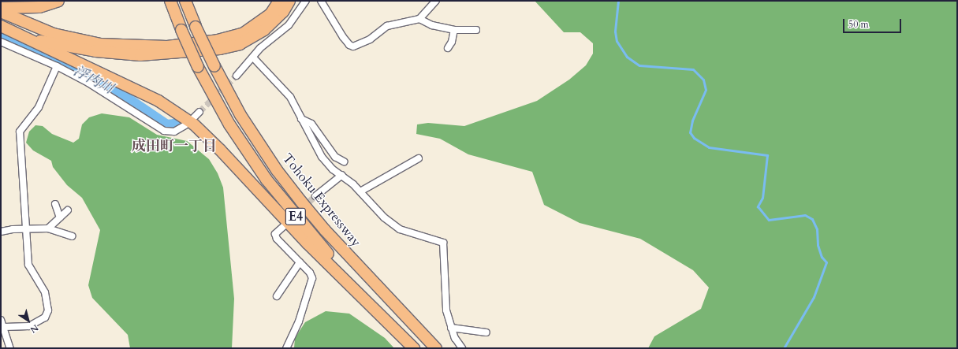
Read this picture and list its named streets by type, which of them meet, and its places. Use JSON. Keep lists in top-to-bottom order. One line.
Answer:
{"streets":{"highway":["Tohoku Expressway","E4"]},"districts":["成田町一丁目"],"water":["浮内川"],"scale_bar":"50 m","north":"bottom right"}
